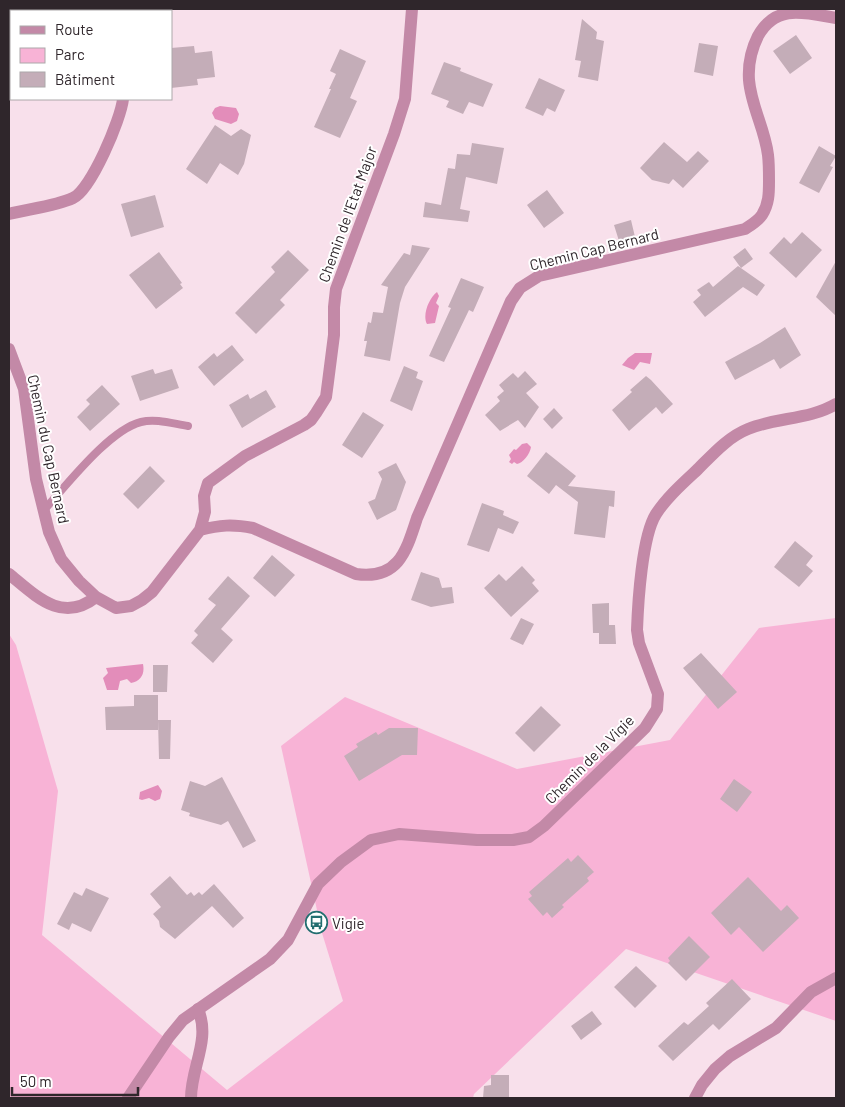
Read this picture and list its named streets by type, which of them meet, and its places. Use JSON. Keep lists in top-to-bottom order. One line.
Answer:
{"streets":{"street":["Chemin de l'Etat Major","Chemin Cap Bernard","Chemin du Cap Bernard","Chemin de la Vigie"]},"crossings":[["Chemin de l'Etat Major","Chemin Cap Bernard"],["Chemin de l'Etat Major","Chemin du Cap Bernard"]],"places":{"bus stop":["Vigie"]},"legend":["Route","Parc","Bâtiment"],"scale_bar":"50 m"}
